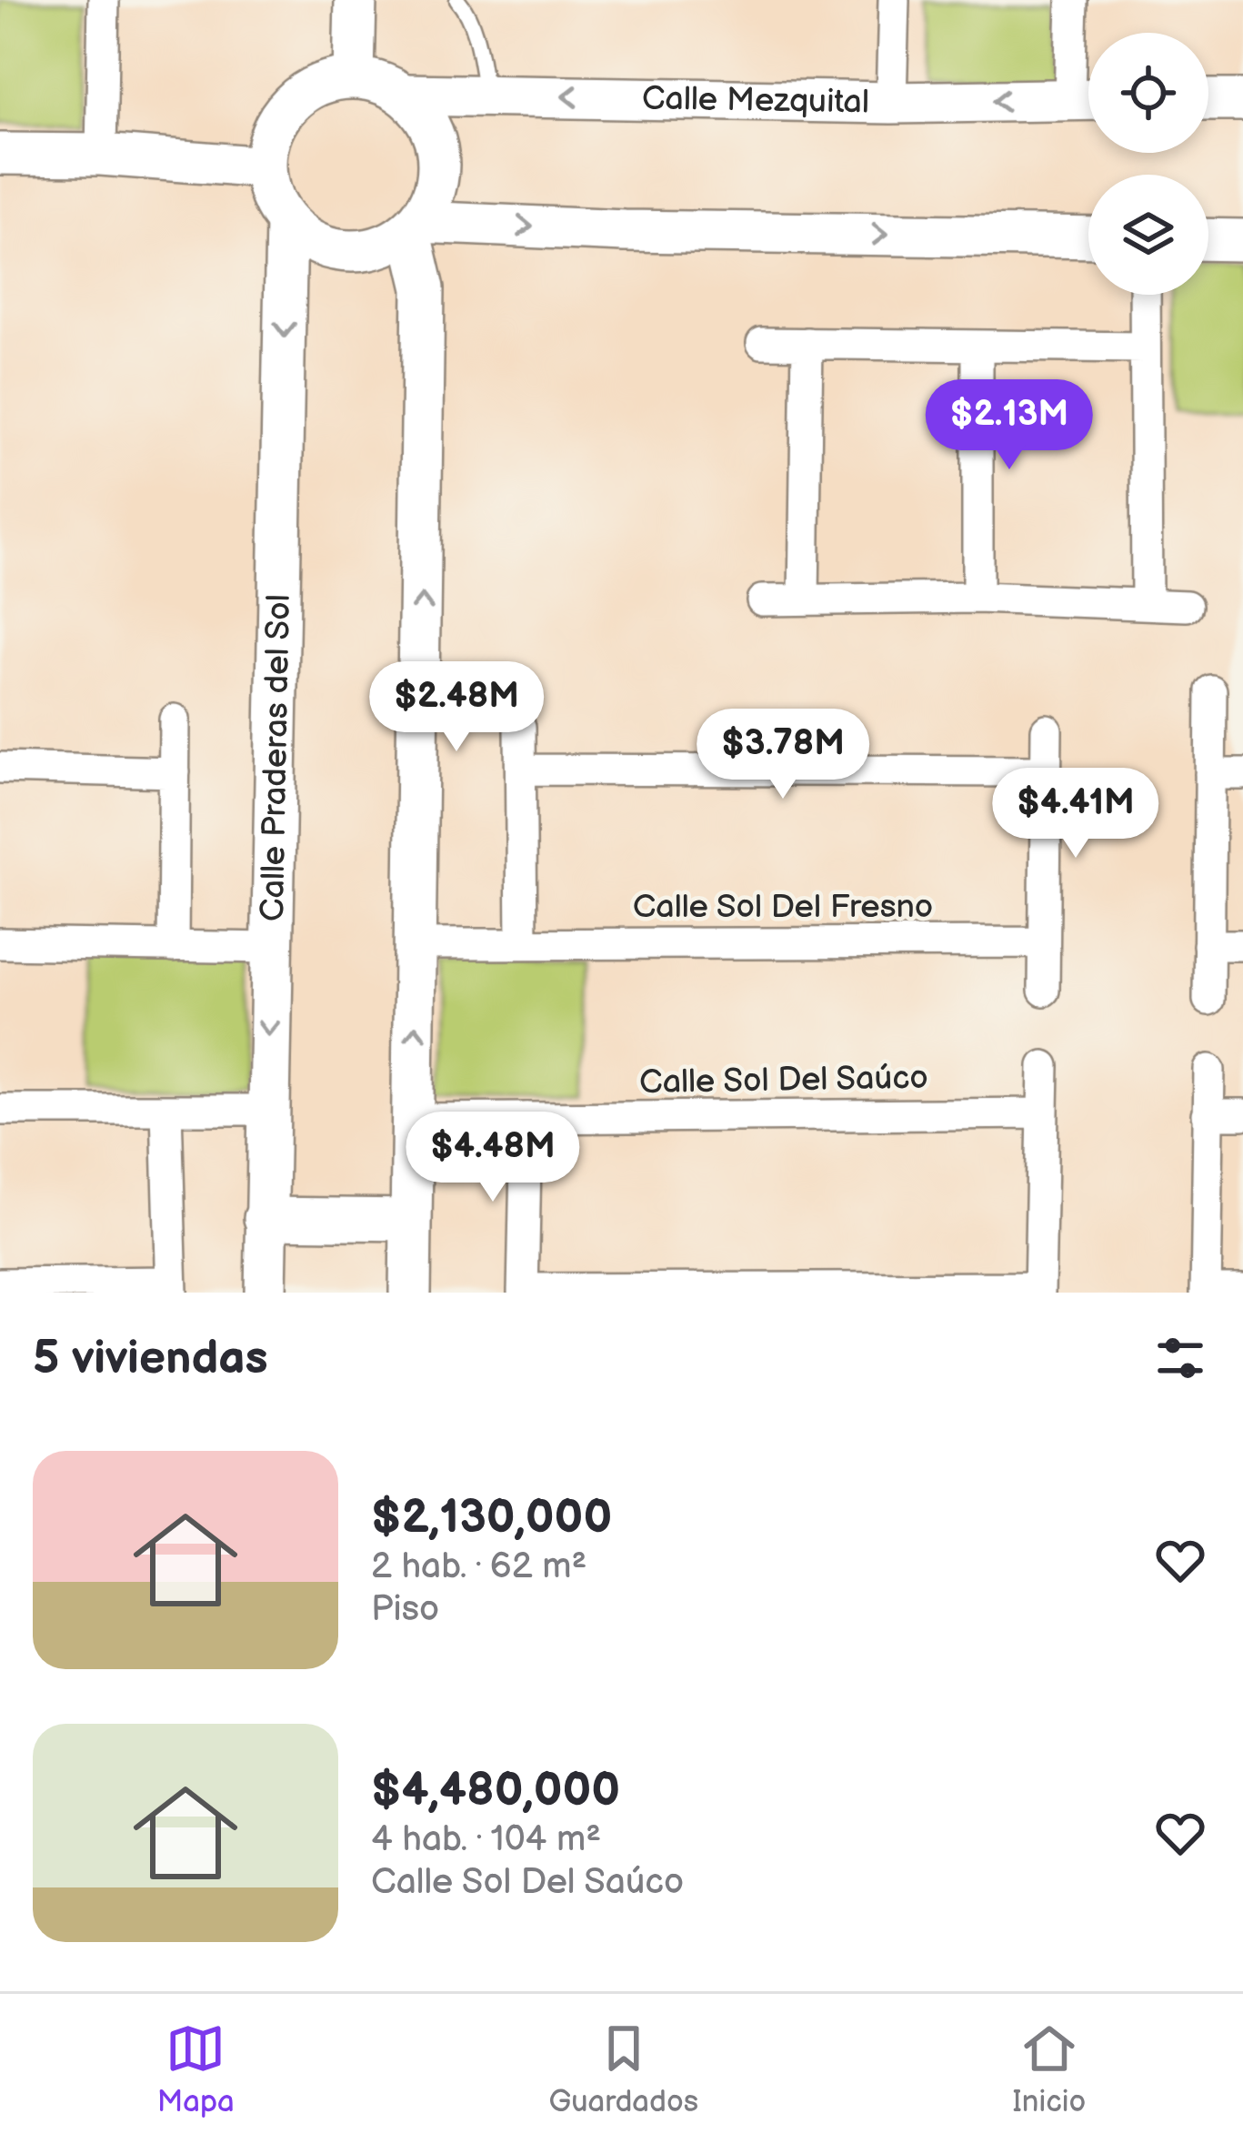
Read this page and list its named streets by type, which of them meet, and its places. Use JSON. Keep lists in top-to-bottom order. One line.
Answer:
{"streets":{"street":["Calle Mezquital","Calle Praderas del Sol","Calle Sol Del Fresno","Calle Sol Del Saúco"]},"crossings":[["Calle Mezquital","Calle Praderas del Sol"]],"page":{"price":["$2.13M","$2.48M","$3.78M","$4.41M","$4.48M"],"heading":"5 viviendas","list":[{"name":"$2,130,000","note":"2 hab. · 62 m² · Piso"},{"name":"$4,480,000","note":"4 hab. · 104 m² · Calle Sol Del Saúco"}],"tabs":["Mapa","Guardados","Inicio"]}}
